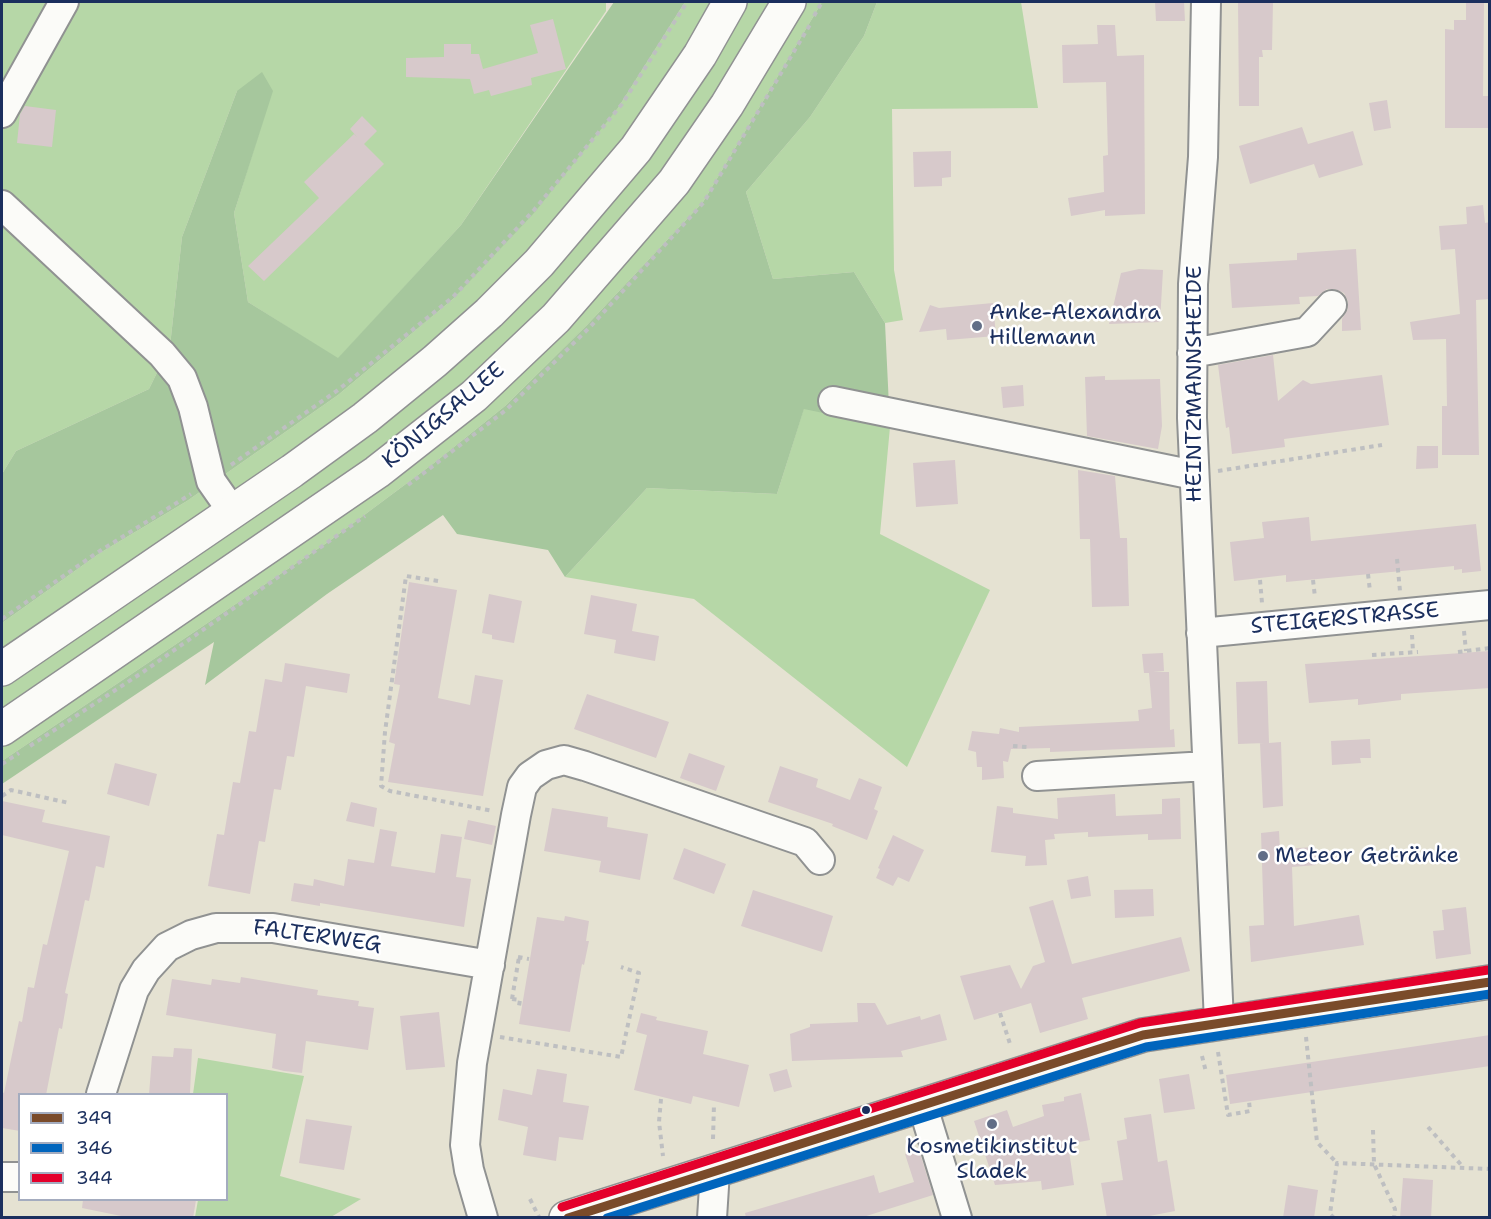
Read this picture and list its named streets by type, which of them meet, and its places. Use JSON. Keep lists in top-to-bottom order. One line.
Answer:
{"streets":{"main road":["KÖNIGSALLEE"],"street":["HEINTZMANNSHEIDE","STEIGERSTRASSE","FALTERWEG"]},"crossings":[["HEINTZMANNSHEIDE","STEIGERSTRASSE"]],"places":["Anke-Alexandra Hillemann","Meteor Getränke","Kosmetikinstitut Sladek"],"lines":["transit line 344","transit line 349","transit line 346"],"legend":["349","346","344"]}
